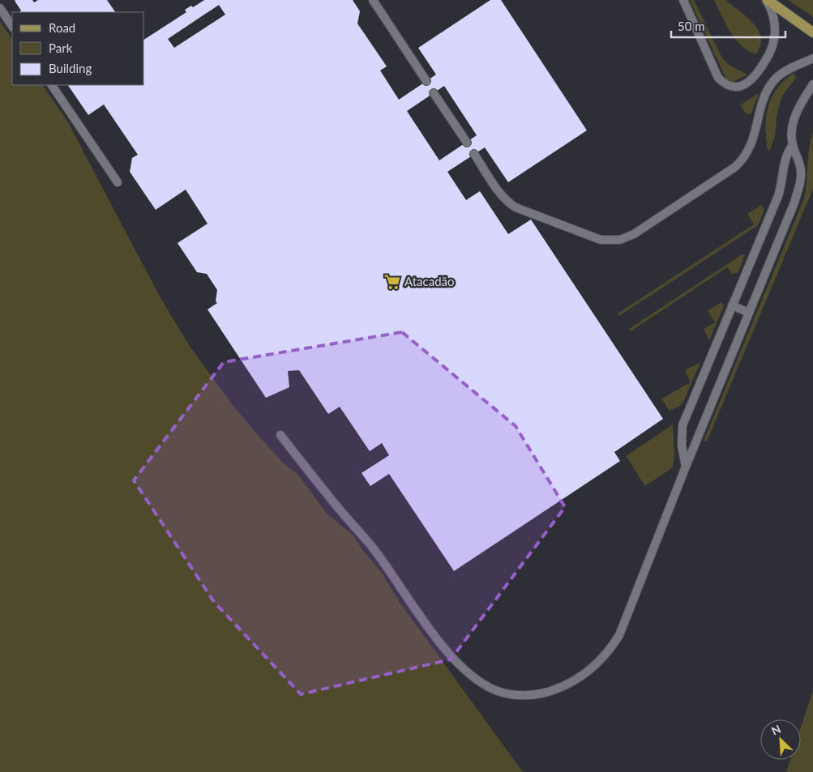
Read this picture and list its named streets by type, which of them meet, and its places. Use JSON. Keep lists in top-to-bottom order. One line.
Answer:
{"places":{"supermarket":["Atacadão"]},"legend":["Road","Park","Building"],"scale_bar":"50 m","north":"top left"}
